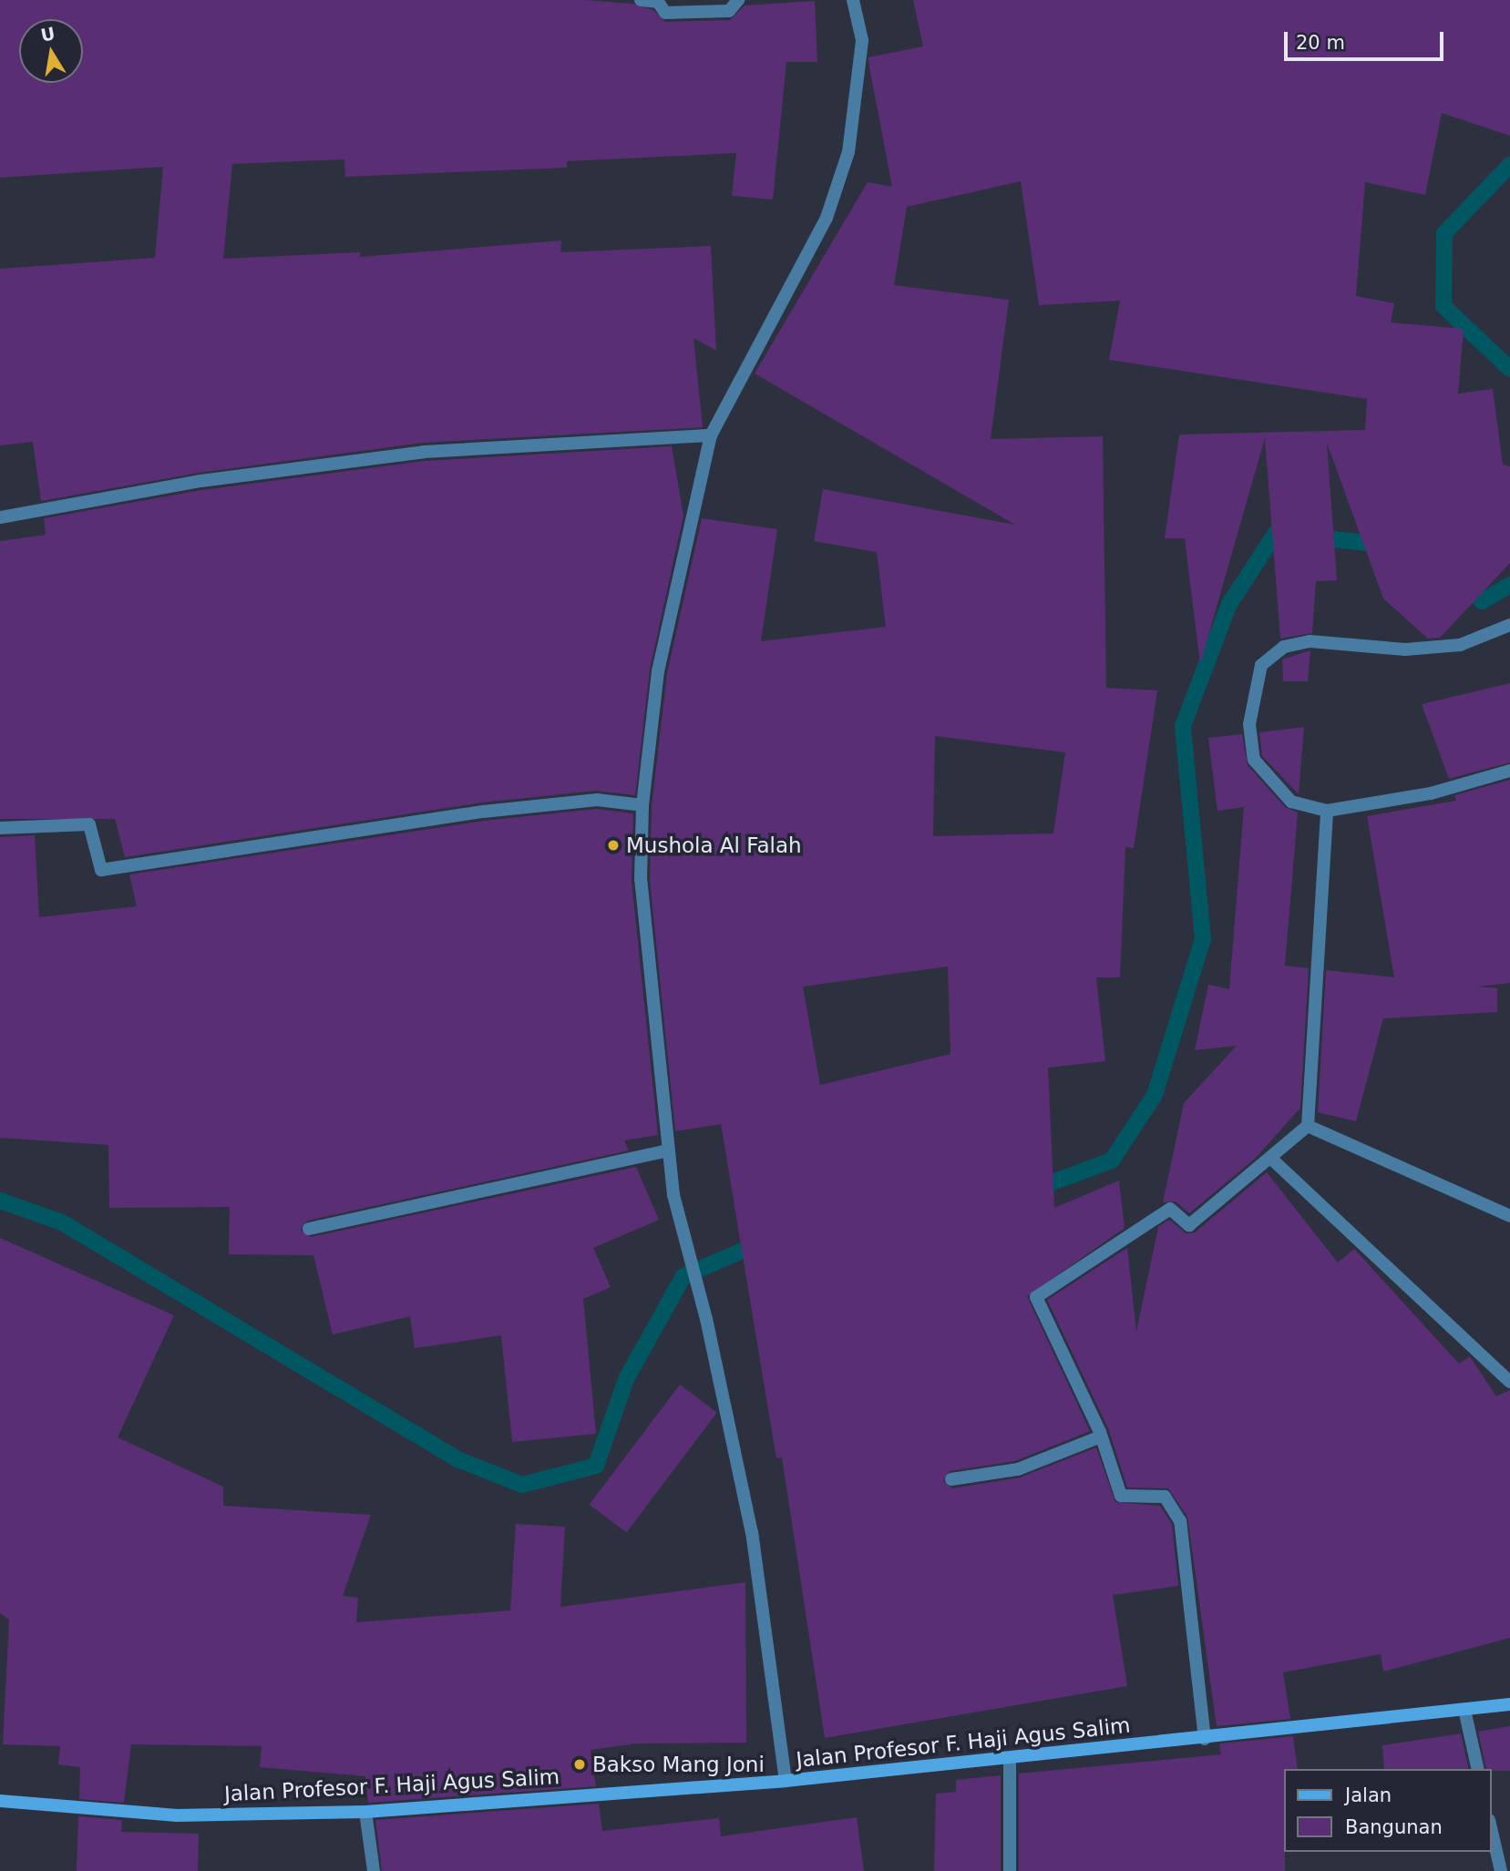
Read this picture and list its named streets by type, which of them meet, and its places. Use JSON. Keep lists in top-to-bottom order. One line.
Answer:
{"streets":{"main road":["Jalan Profesor F. Haji Agus Salim"]},"places":["Mushola Al Falah","Bakso Mang Joni"],"legend":["Jalan","Bangunan"],"scale_bar":"20 m","north":"top"}
